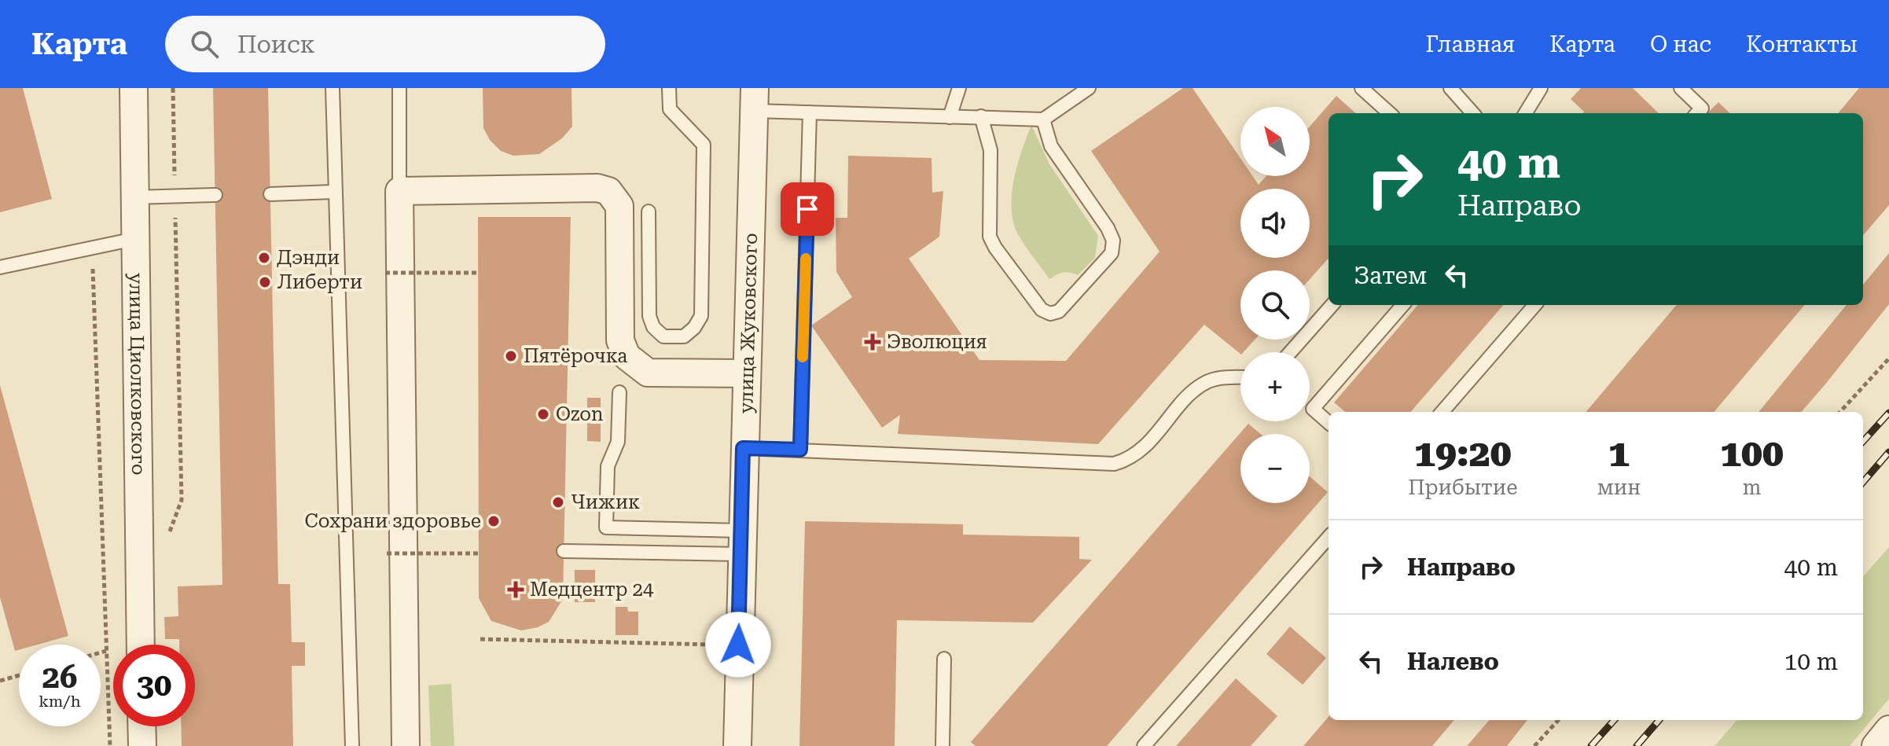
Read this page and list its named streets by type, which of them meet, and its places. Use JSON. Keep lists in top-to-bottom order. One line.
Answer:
{"streets":{"street":["улица Жуковского","улица Циолковского"]},"places":{"other":["Дэнди","Либерти","Пятёрочка","Ozon","Чижик","Сохрани здоровье"],"health":["Эволюция","Медцентр 24"]},"north":"top left","page":{"header":"Карта","search":"Поиск","nav":["Главная","Карта","О нас","Контакты"],"map_buttons":["+","−"],"turn":["40 m","Направо"],"then":"Затем","eta":["19:20","Прибытие","1","мин","100","m"],"list":[{"name":"Направо","value":"40 m"},{"name":"Налево","value":"10 m"}],"speed":"26 km/h","limit":"30"}}
